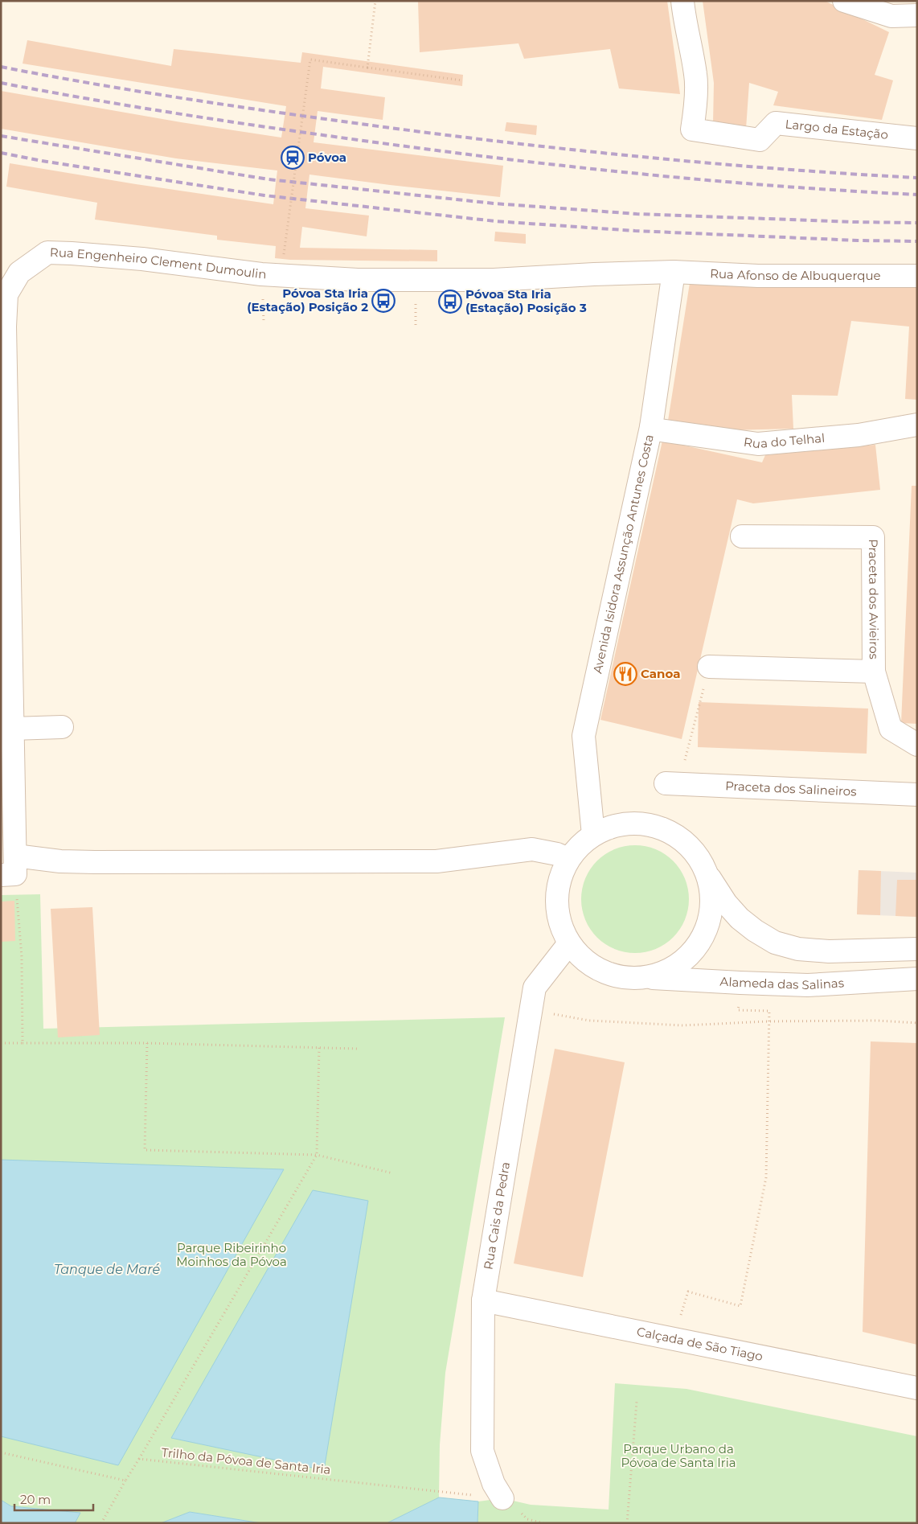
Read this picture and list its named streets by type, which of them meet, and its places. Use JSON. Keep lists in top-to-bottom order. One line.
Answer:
{"streets":{"street":["Largo da Estação","Rua Engenheiro Clement Dumoulin","Rua Afonso de Albuquerque","Rua do Telhal","Avenida Isidora Assunção Antunes Costa","Praceta dos Avieiros","Praceta dos Salineiros","Alameda das Salinas","Rua Cais da Pedra","Calçada de São Tiago"],"path":["Trilho da Póvoa de Santa Iria"]},"crossings":[["Rua Engenheiro Clement Dumoulin","Rua Afonso de Albuquerque"],["Rua Engenheiro Clement Dumoulin","Avenida Isidora Assunção Antunes Costa"],["Rua Afonso de Albuquerque","Avenida Isidora Assunção Antunes Costa"],["Rua do Telhal","Avenida Isidora Assunção Antunes Costa"],["Rua Cais da Pedra","Calçada de São Tiago"],["Rua Cais da Pedra","Trilho da Póvoa de Santa Iria"]],"water":["Tanque de Maré"],"parks":["Parque Ribeirinho Moinhos da Póvoa","Parque Urbano da Póvoa de Santa Iria"],"places":{"station":["Póvoa"],"bus stop":["Póvoa Sta Iria (Estação) Posição 2","Póvoa Sta Iria (Estação) Posição 3"],"restaurant":["Canoa"]},"scale_bar":"20 m"}
